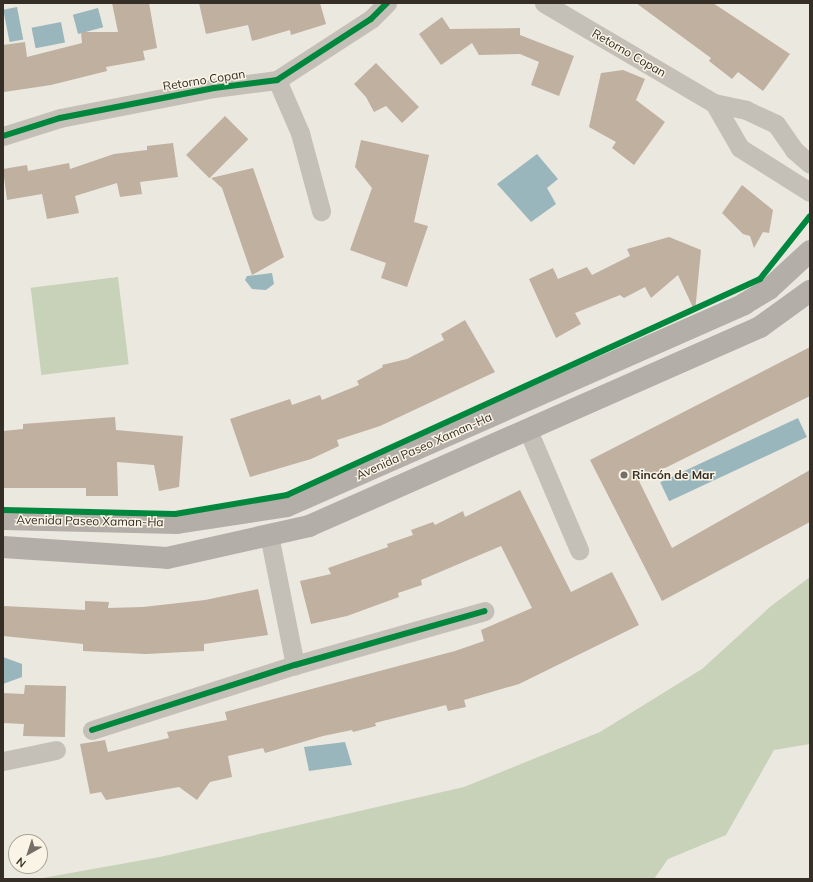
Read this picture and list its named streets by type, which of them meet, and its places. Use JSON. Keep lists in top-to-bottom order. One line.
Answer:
{"streets":{"main road":["Avenida Paseo Xaman-Ha"],"street":["Retorno Copan"]},"places":["Rincón de Mar"],"north":"bottom left"}
